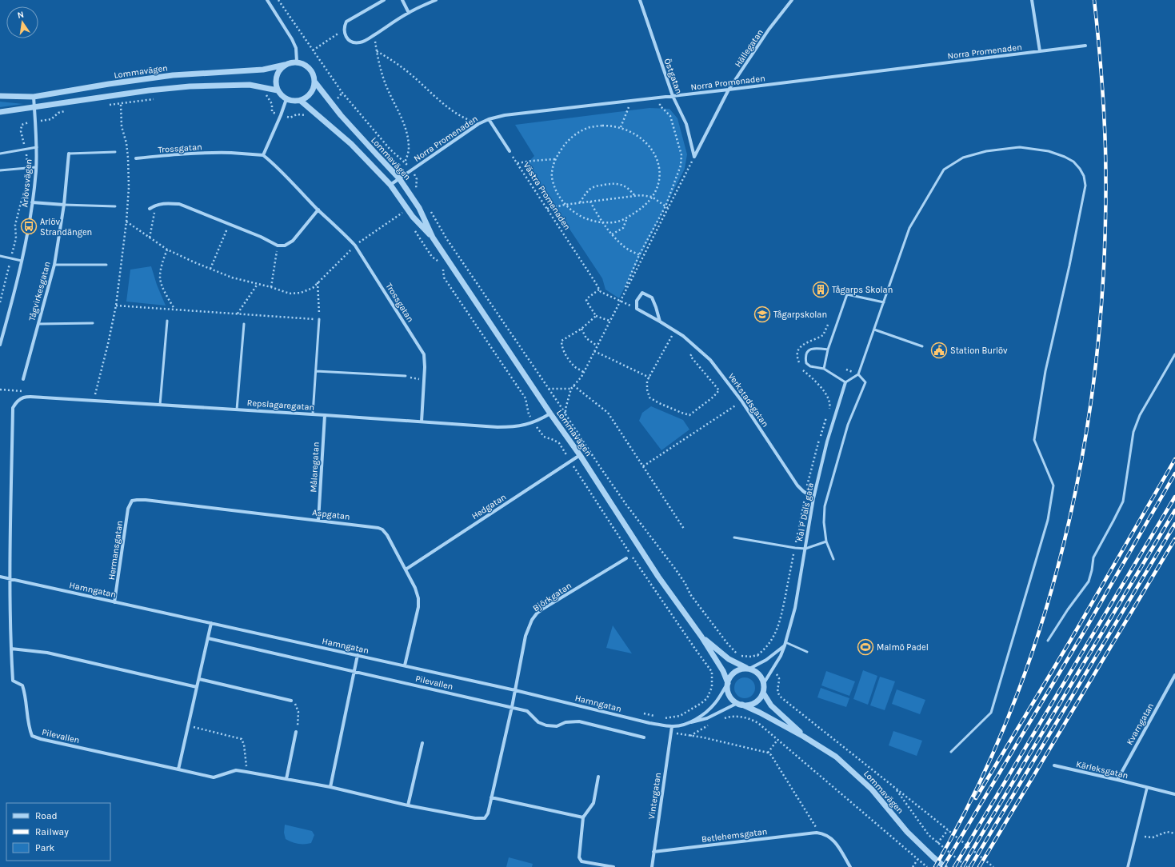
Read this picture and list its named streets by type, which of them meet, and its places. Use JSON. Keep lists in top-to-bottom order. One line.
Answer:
{"streets":{"street":["Hällegatan","Norra Promenaden","Lommavägen","Östgatan","Trossgatan","Arlövsvägen","Tågvirkesgatan","Verkstadsgatan","Repslagaregatan","Målaregatan","Hedgatan","Kal P Dals gata","Aspgatan","Hermansgatan","Hamngatan","Björkgatan","Pilevallen","Kvarngatan","Kärleksgatan","Vintergatan","Betlehemsgatan"],"path":["Västra Promenaden"]},"crossings":[["Hällegatan","Norra Promenaden"],["Hällegatan","Östgatan"],["Norra Promenaden","Lommavägen"],["Norra Promenaden","Östgatan"],["Lommavägen","Arlövsvägen"],["Lommavägen","Repslagaregatan"],["Lommavägen","Hedgatan"],["Lommavägen","Kal P Dals gata"],["Lommavägen","Hamngatan"],["Trossgatan","Repslagaregatan"],["Verkstadsgatan","Kal P Dals gata"],["Repslagaregatan","Målaregatan"],["Repslagaregatan","Pilevallen"],["Målaregatan","Aspgatan"],["Hedgatan","Aspgatan"],["Kal P Dals gata","Hamngatan"],["Aspgatan","Hermansgatan"],["Aspgatan","Hamngatan"],["Hermansgatan","Hamngatan"],["Hamngatan","Björkgatan"],["Hamngatan","Pilevallen"],["Hamngatan","Vintergatan"],["Björkgatan","Pilevallen"],["Kvarngatan","Kärleksgatan"],["Vintergatan","Betlehemsgatan"]],"places":{"bus stop":["Arlöv Strandängen"],"building":["Tågarps Skolan"],"school or university":["Tågarpskolan"],"public building":["Station Burlöv"],"sports":["Malmö Padel"]},"legend":["Road","Railway","Park"],"north":"top"}
